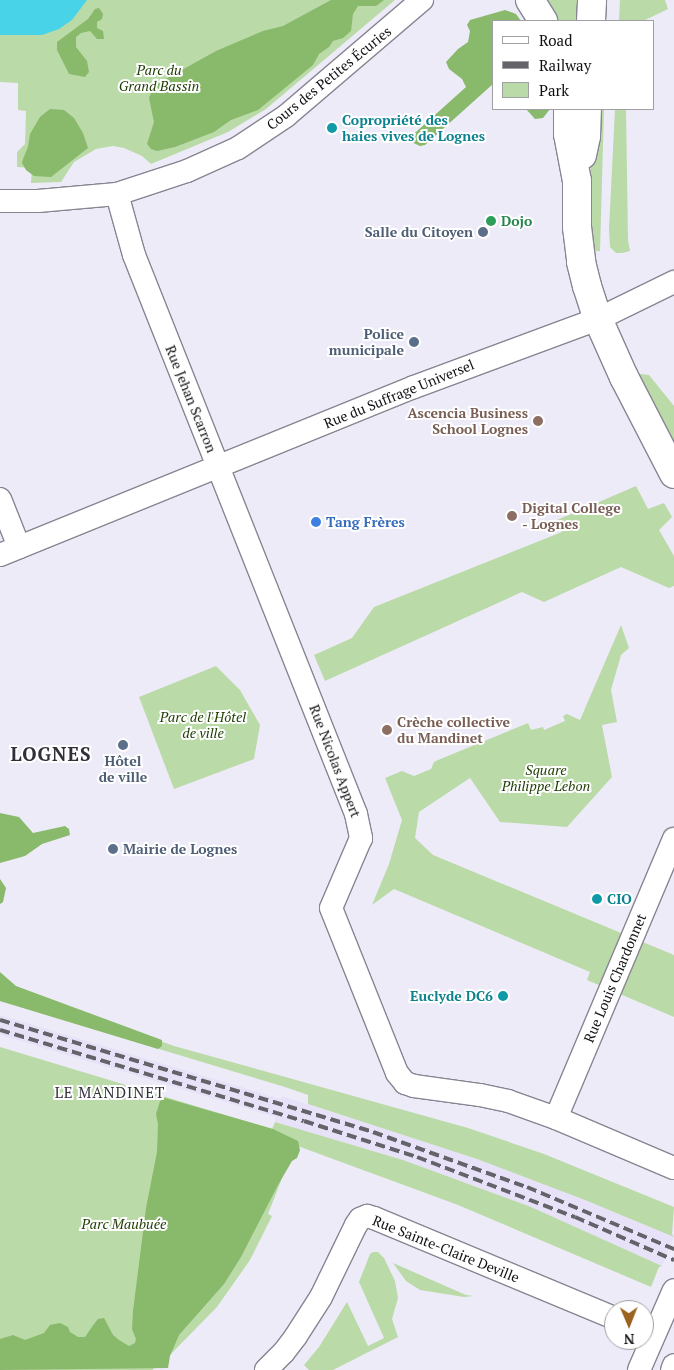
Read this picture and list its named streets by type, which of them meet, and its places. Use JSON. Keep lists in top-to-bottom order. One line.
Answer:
{"streets":{"street":["Cours des Petites Écuries","Rue du Suffrage Universel","Rue Jehan Scarron","Rue Nicolas Appert","Rue Louis Chardonnet","Rue Sainte-Claire Deville"]},"crossings":[["Cours des Petites Écuries","Rue Jehan Scarron"],["Rue du Suffrage Universel","Rue Jehan Scarron"],["Rue du Suffrage Universel","Rue Nicolas Appert"],["Rue Jehan Scarron","Rue Nicolas Appert"],["Rue Nicolas Appert","Rue Louis Chardonnet"]],"districts":["LOGNES","LE MANDINET"],"parks":["Parc du Grand Bassin","Parc de l'Hôtel de ville","Square Philippe Lebon","Parc Maubuée"],"places":["Copropriété des haies vives de Lognes","Dojo","Salle du Citoyen","Police municipale","Ascencia Business School Lognes","Digital College - Lognes","Tang Frères","Crèche collective du Mandinet","Hôtel de ville","Mairie de Lognes","CIO","Euclyde DC6"],"legend":["Road","Railway","Park"],"north":"bottom"}
